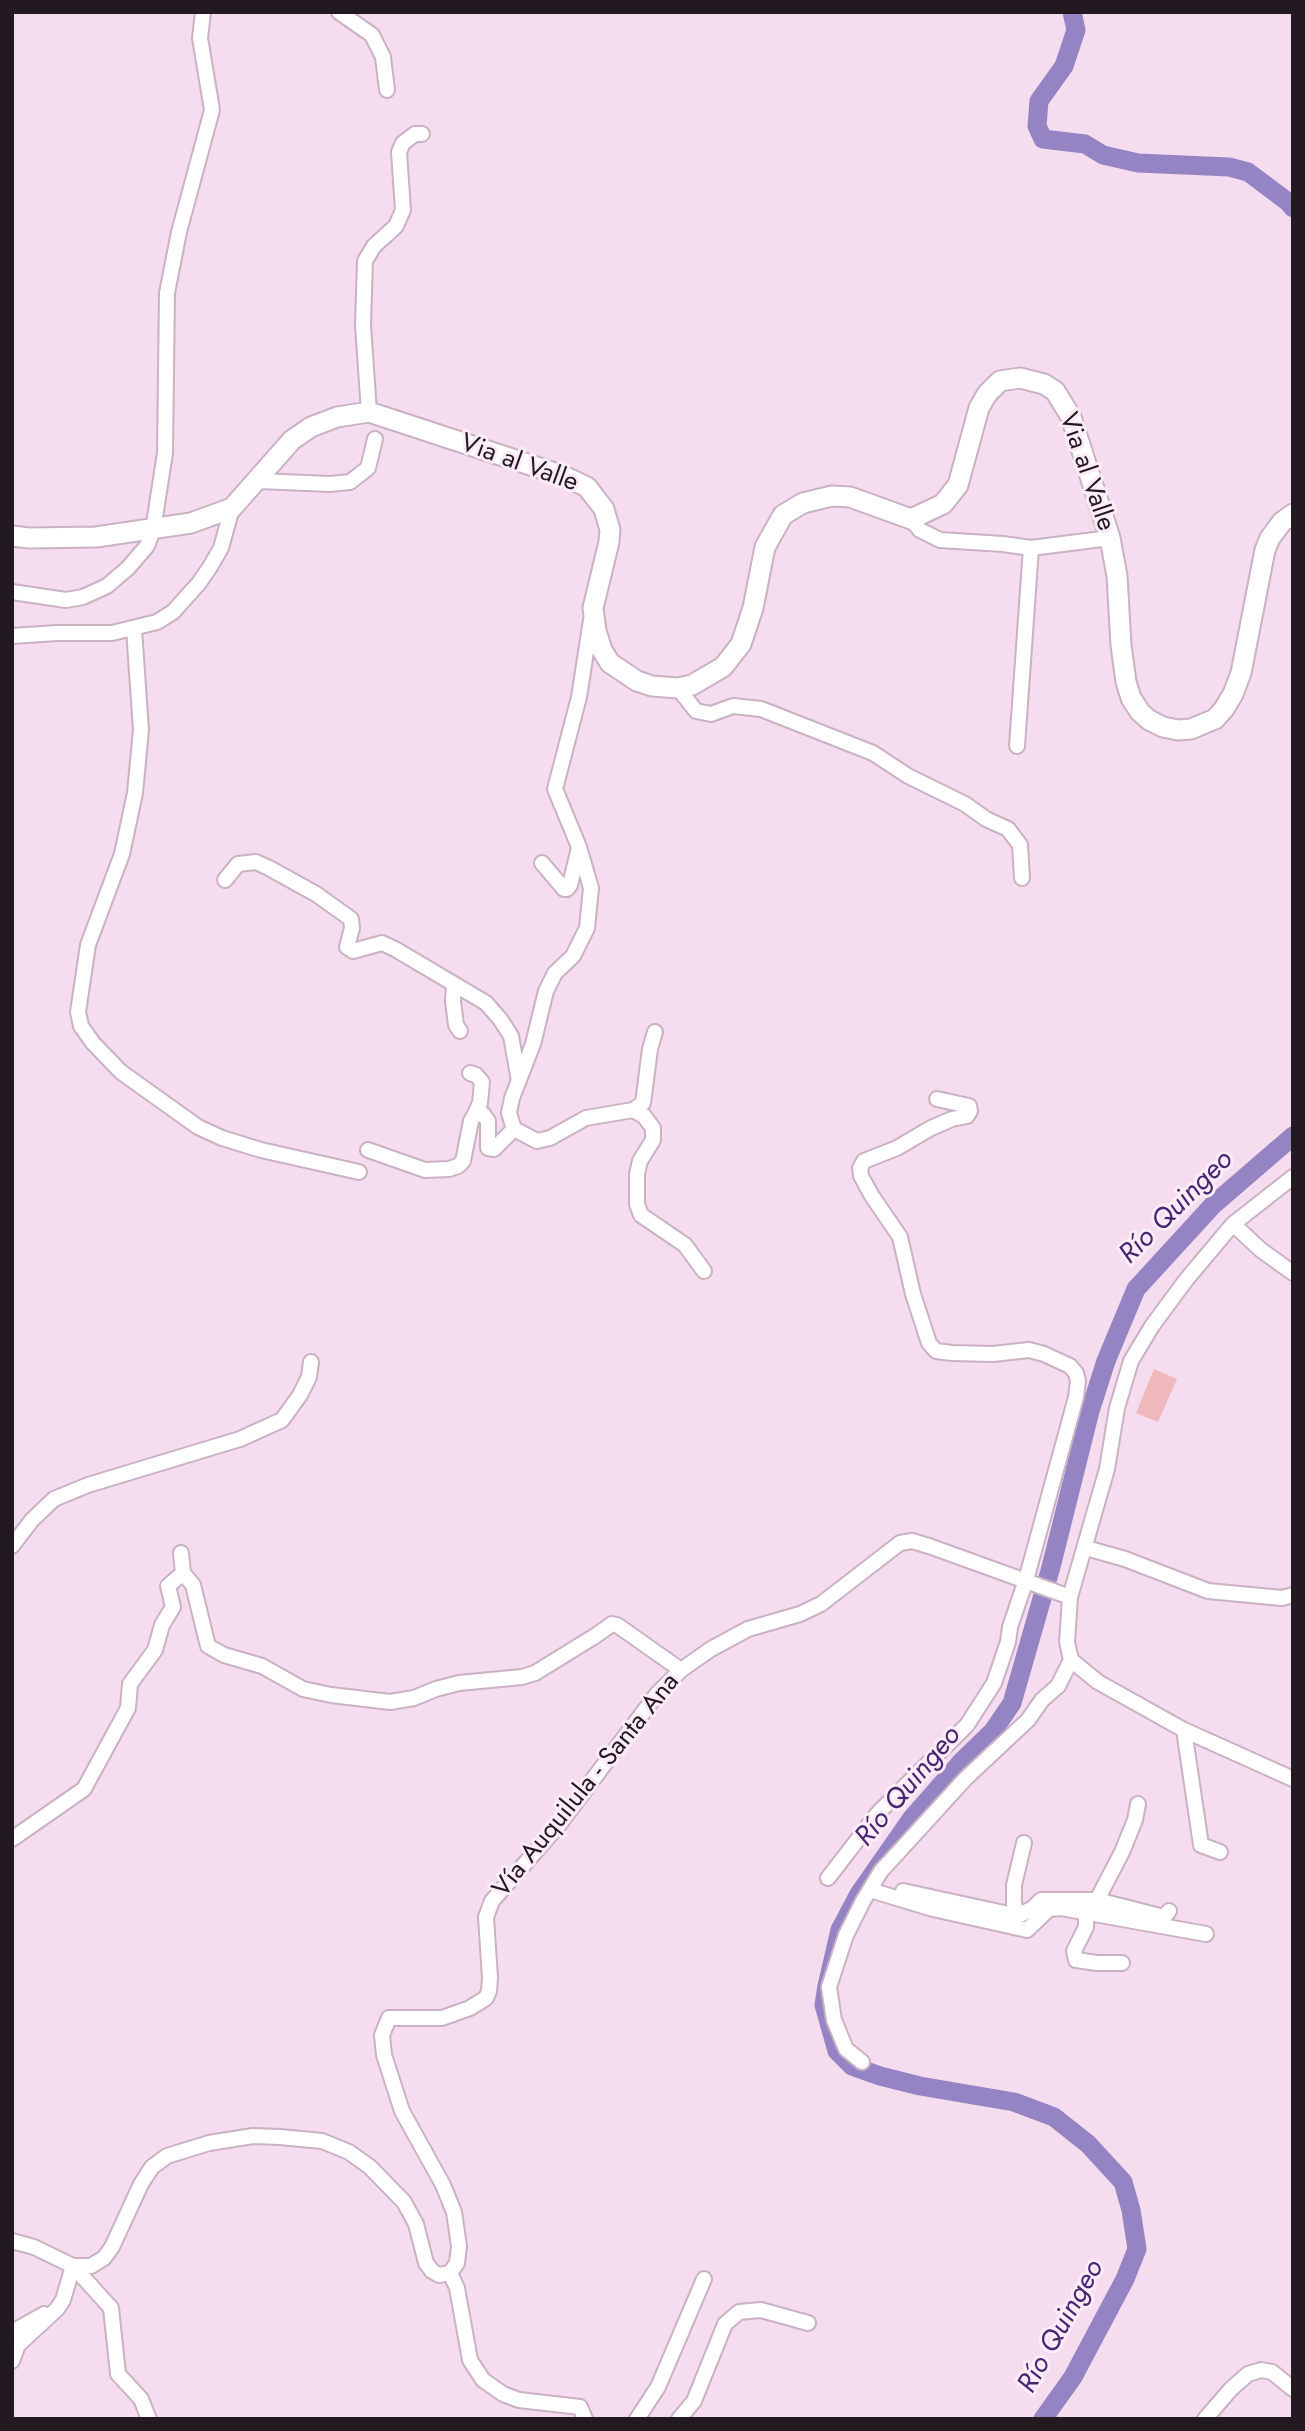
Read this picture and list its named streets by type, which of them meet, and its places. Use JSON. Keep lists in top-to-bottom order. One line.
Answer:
{"streets":{"main road":["Via al Valle"],"street":["Vía Auquilula - Santa Ana"]},"water":["Río Quingeo"]}
